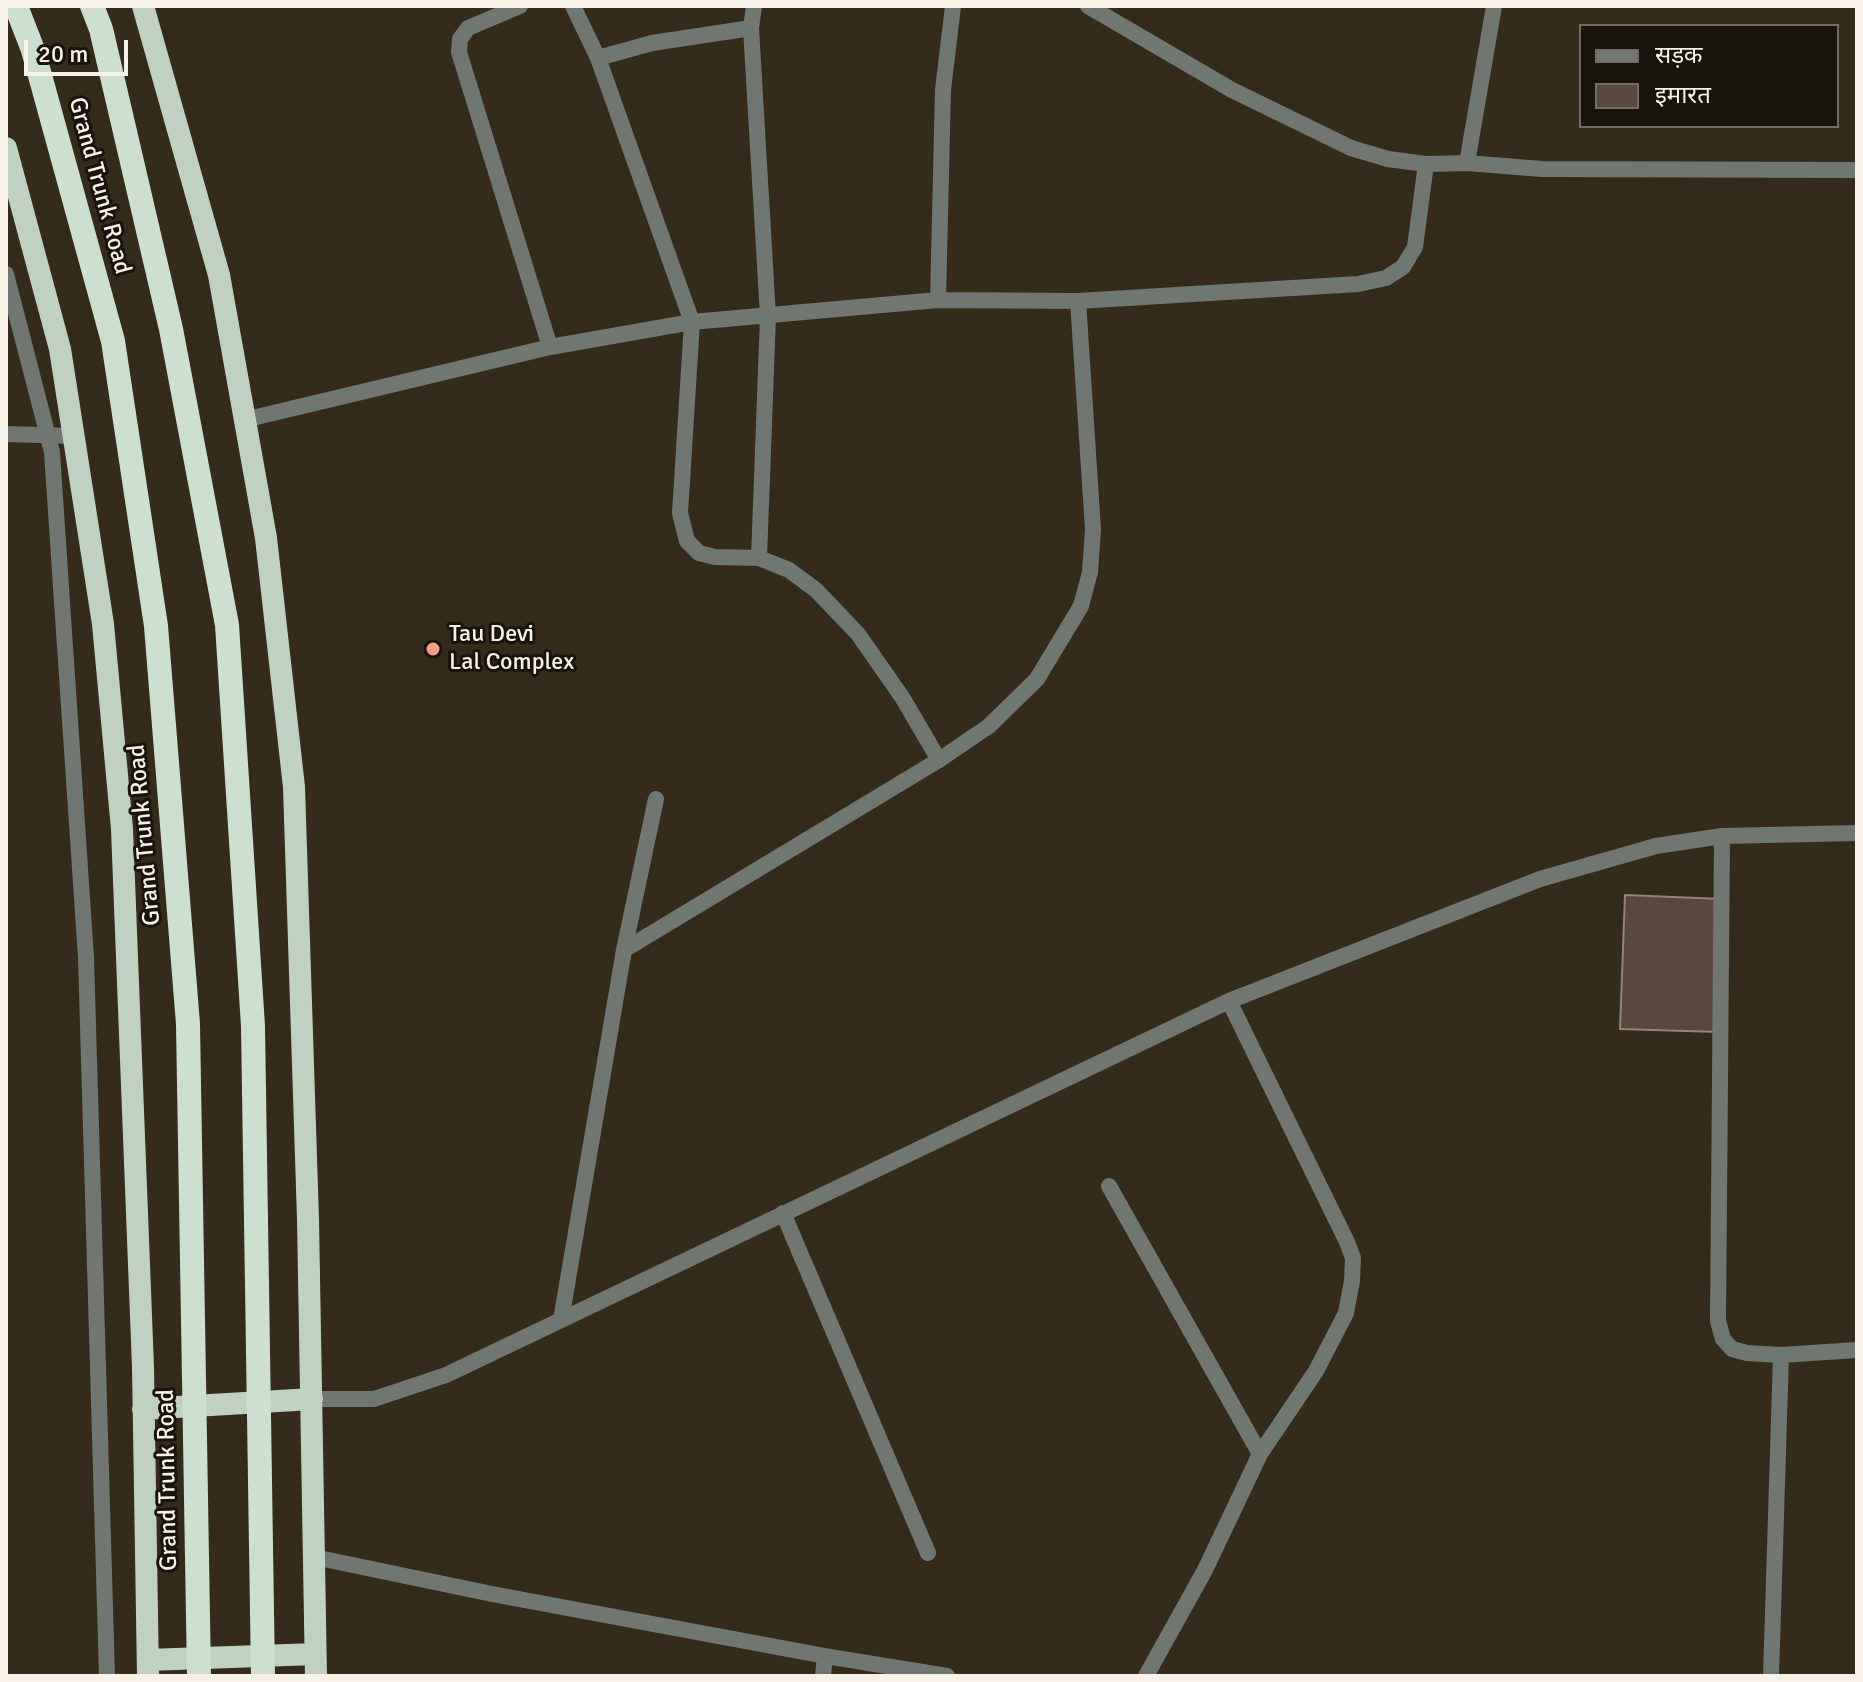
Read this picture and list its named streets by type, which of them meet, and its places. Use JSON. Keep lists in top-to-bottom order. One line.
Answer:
{"streets":{"highway":["Grand Trunk Road"]},"places":["Tau Devi Lal Complex"],"legend":["सड़क","इमारत"],"scale_bar":"20 m"}
